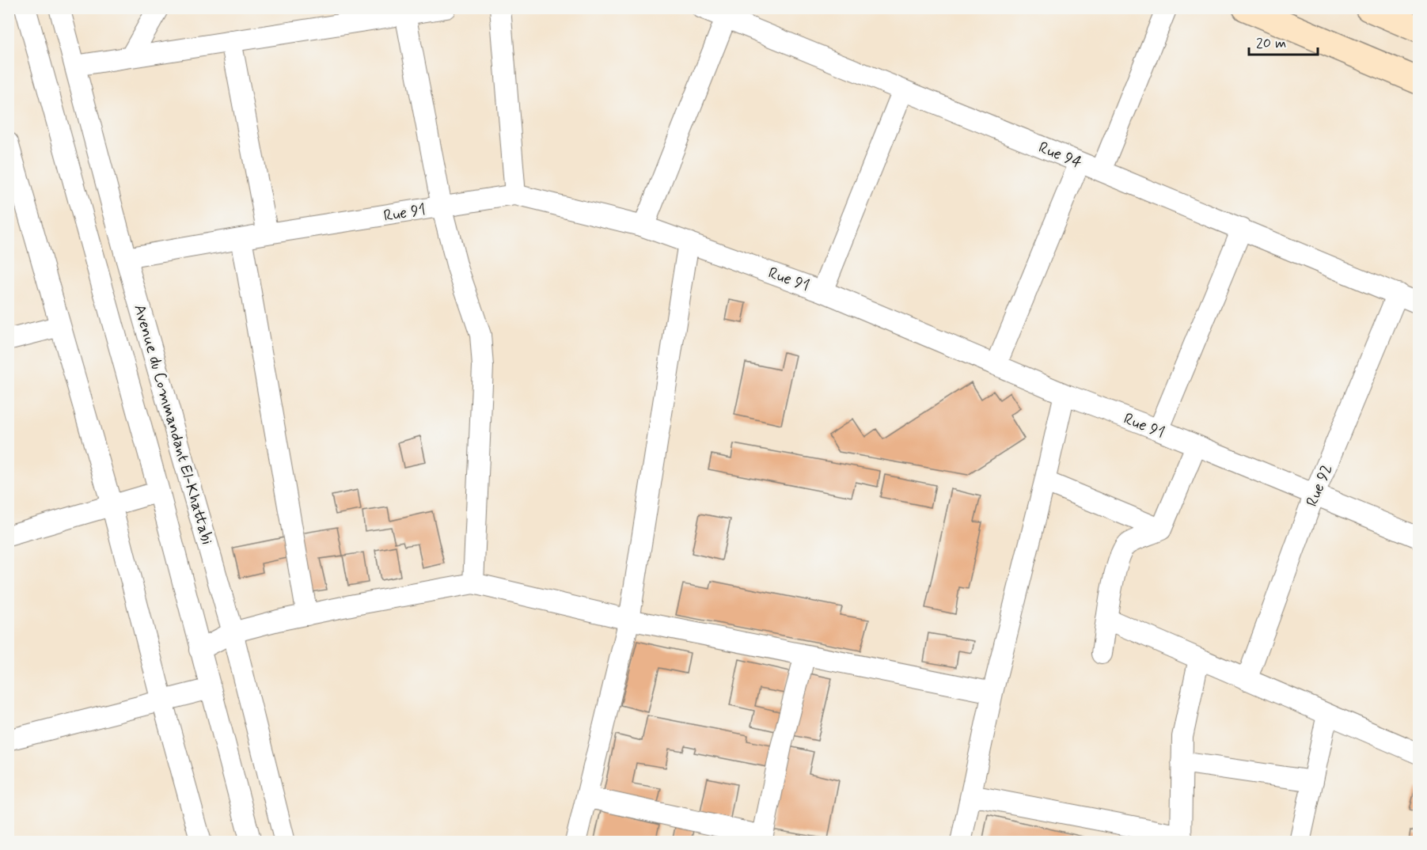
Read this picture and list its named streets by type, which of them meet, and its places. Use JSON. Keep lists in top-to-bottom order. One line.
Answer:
{"streets":{"street":["Rue 94","Rue 91","Avenue du Commandant El-Khattabi","Rue 92"]},"crossings":[["Rue 94","Rue 92"],["Rue 91","Avenue du Commandant El-Khattabi"],["Rue 91","Rue 92"]],"scale_bar":"20 m"}
